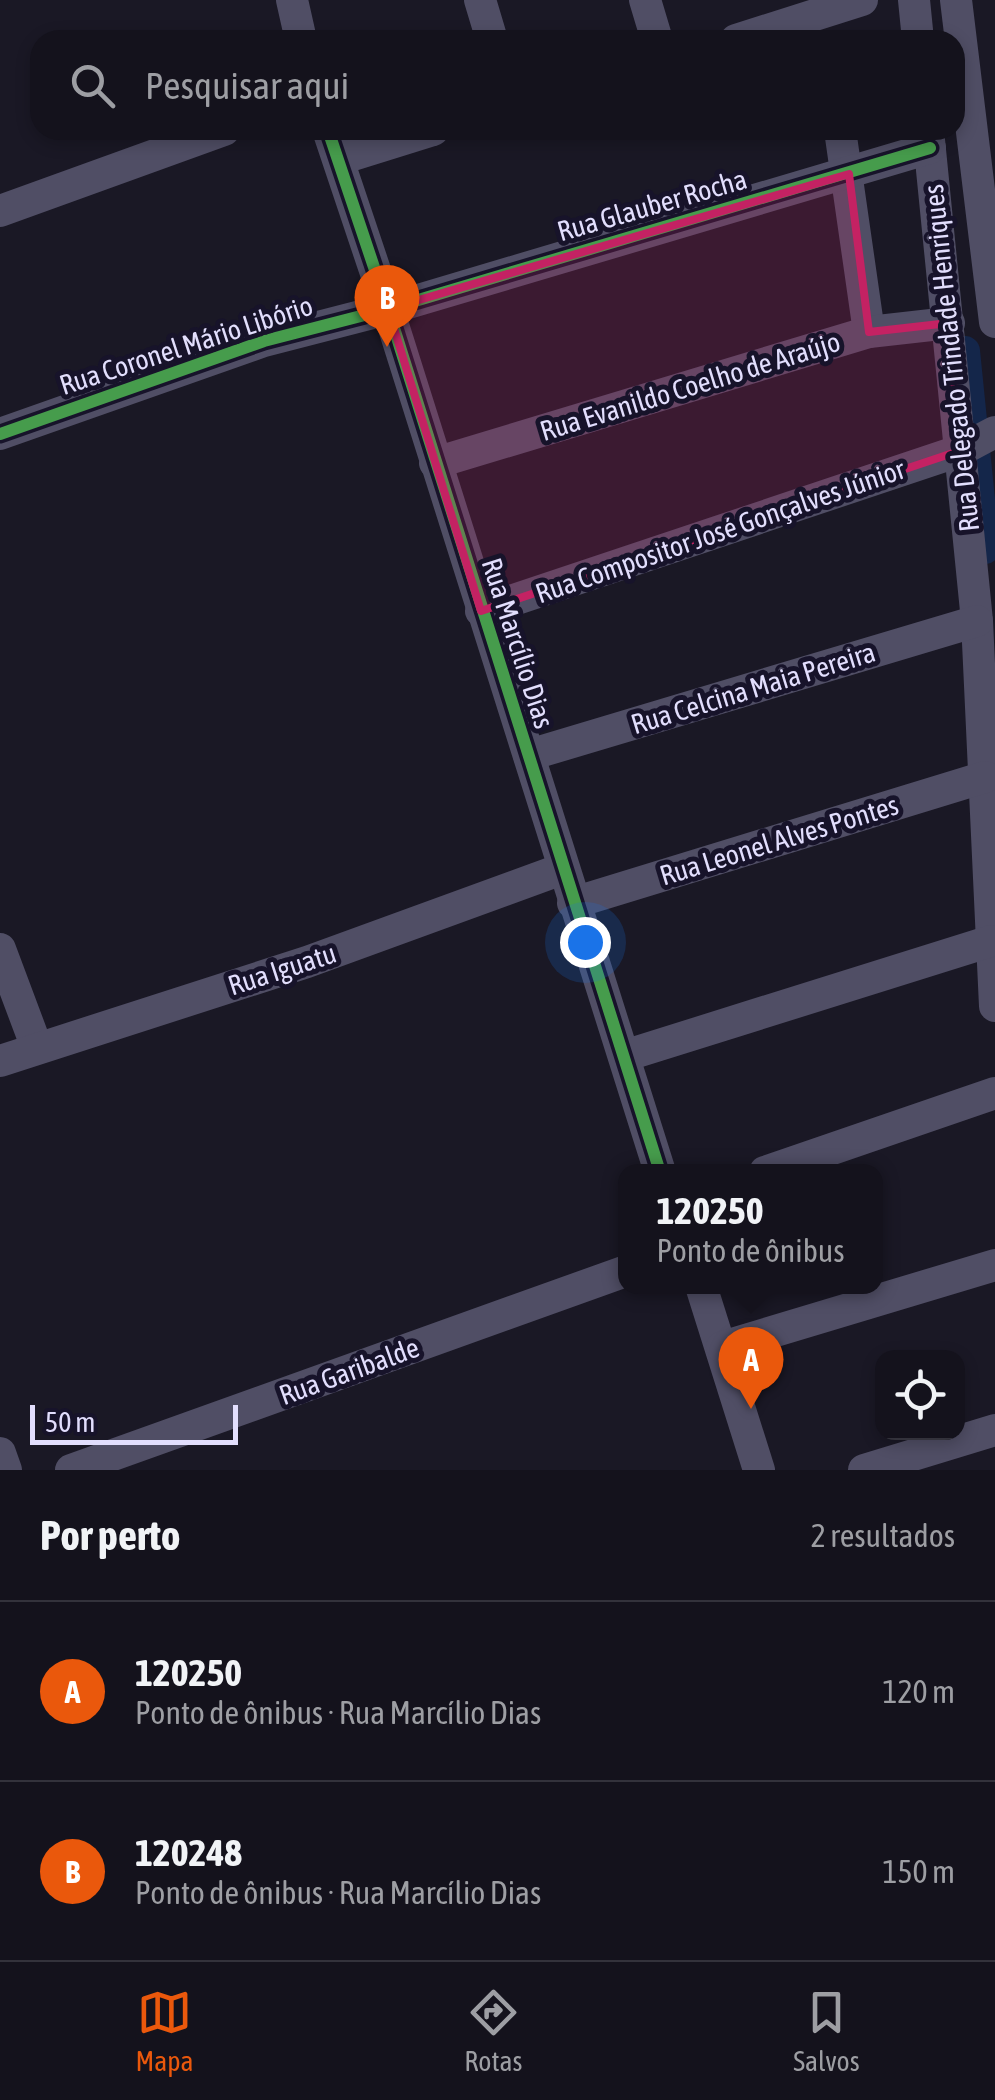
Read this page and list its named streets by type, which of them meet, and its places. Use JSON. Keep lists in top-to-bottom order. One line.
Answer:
{"streets":{"street":["Rua Glauber Rocha","Rua Coronel Mário Libório","Rua Delegado Trindade Henriques","Rua Evanildo Coelho de Araújo","Rua Compositor José Gonçalves Júnior","Rua Marcílio Dias","Rua Celcina Maia Pereira","Rua Leonel Alves Pontes","Rua Iguatu","Rua Garibalde"]},"crossings":[["Rua Glauber Rocha","Rua Coronel Mário Libório"],["Rua Glauber Rocha","Rua Marcílio Dias"],["Rua Coronel Mário Libório","Rua Marcílio Dias"],["Rua Delegado Trindade Henriques","Rua Evanildo Coelho de Araújo"],["Rua Delegado Trindade Henriques","Rua Compositor José Gonçalves Júnior"],["Rua Delegado Trindade Henriques","Rua Celcina Maia Pereira"],["Rua Delegado Trindade Henriques","Rua Leonel Alves Pontes"],["Rua Evanildo Coelho de Araújo","Rua Marcílio Dias"],["Rua Compositor José Gonçalves Júnior","Rua Marcílio Dias"],["Rua Marcílio Dias","Rua Celcina Maia Pereira"],["Rua Marcílio Dias","Rua Leonel Alves Pontes"],["Rua Marcílio Dias","Rua Iguatu"]],"scale_bar":"50 m","page":{"search":"Pesquisar aqui","pins":["B","A"],"popup":["120250","Ponto de ônibus"],"scale":"50 m","heading":["Por perto","2 resultados"],"list":[{"mark":"A","name":"120250","note":"Ponto de ônibus · Rua Marcílio Dias","value":"120 m"},{"mark":"B","name":"120248","note":"Ponto de ônibus · Rua Marcílio Dias","value":"150 m"}],"nav":["Mapa","Rotas","Salvos"]}}
